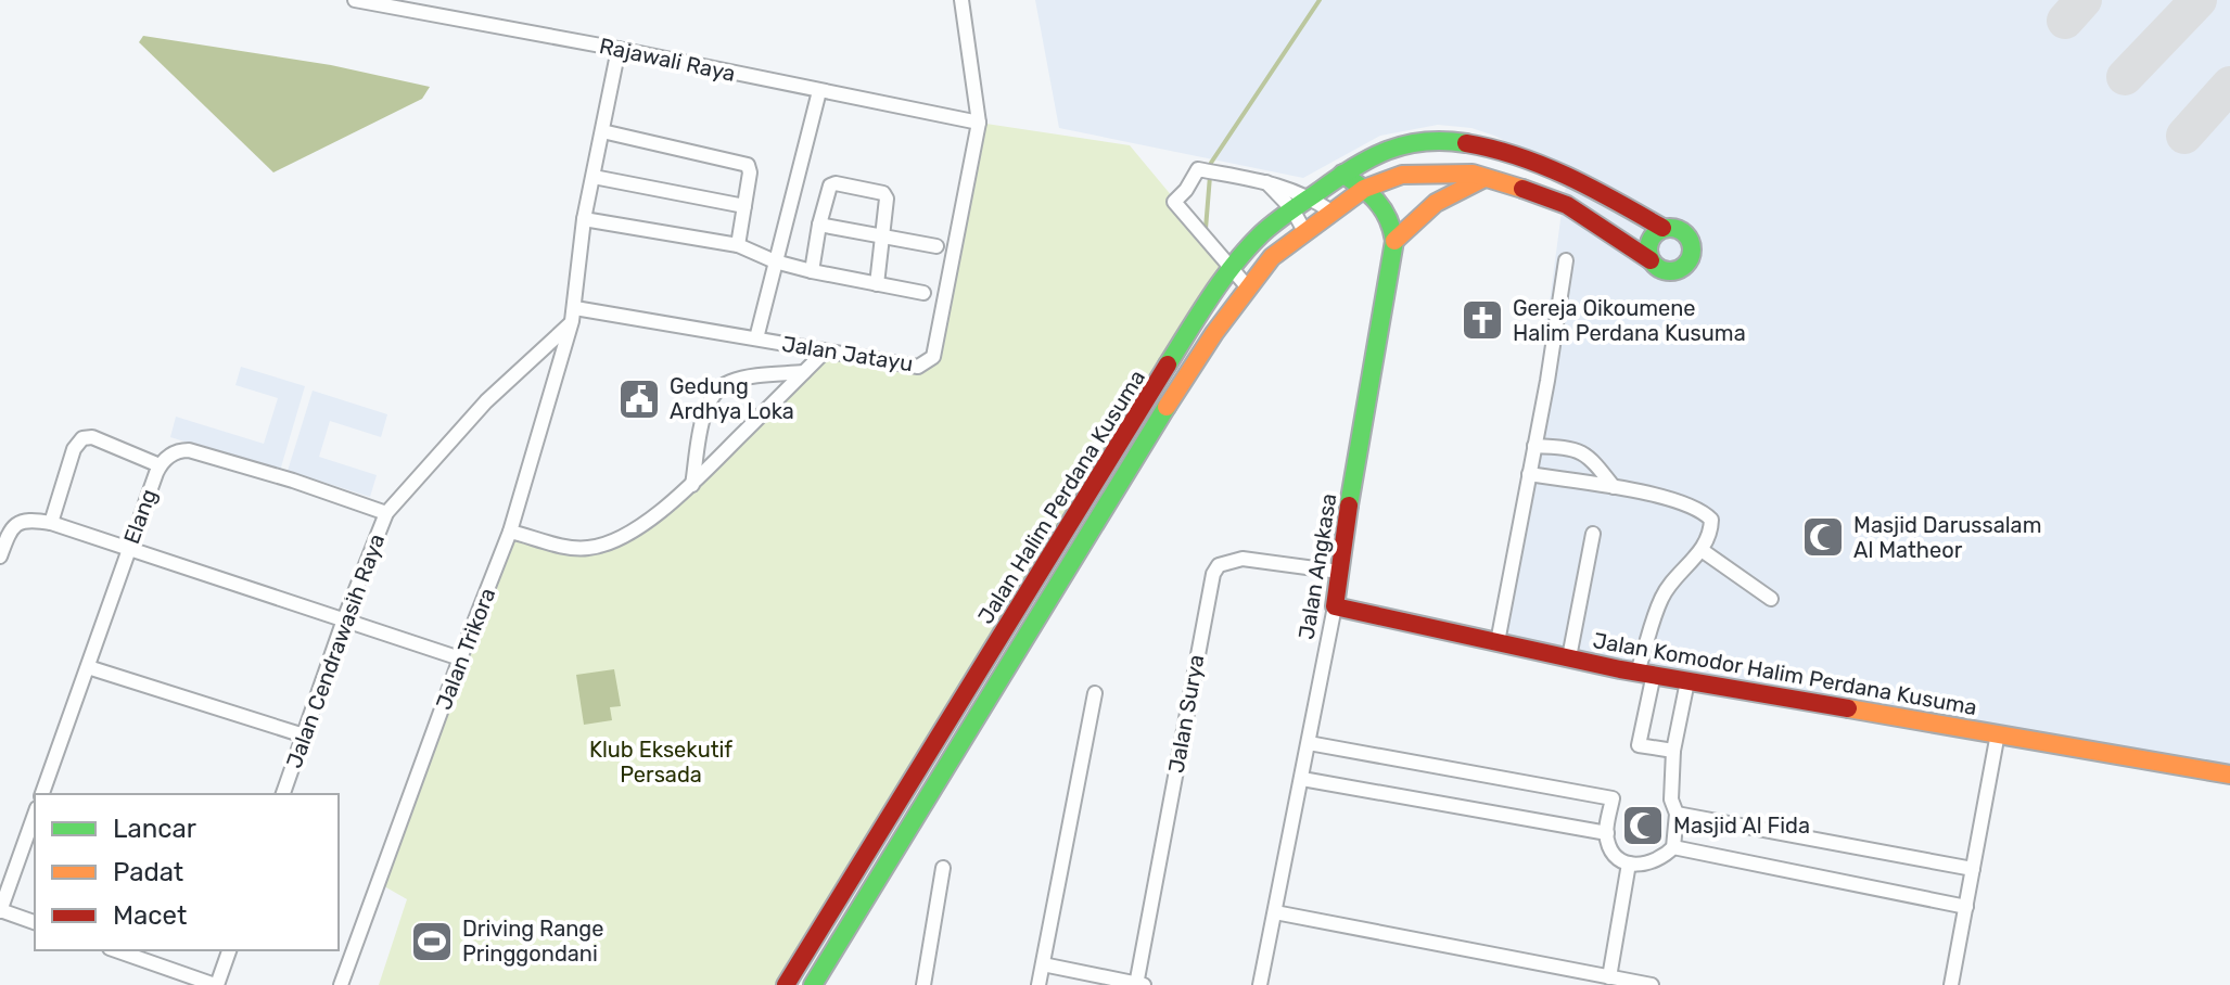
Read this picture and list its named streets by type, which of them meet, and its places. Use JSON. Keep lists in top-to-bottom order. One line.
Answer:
{"streets":{"street":["Rajawali Raya","Jalan Jatayu","Jalan Halim Perdana Kusuma","Elang","Jalan Angkasa","Jalan Trikora","Jalan Cendrawasih Raya","Jalan Komodor Halim Perdana Kusuma","Jalan Surya"]},"crossings":[["Rajawali Raya","Jalan Jatayu"],["Rajawali Raya","Jalan Trikora"],["Jalan Jatayu","Jalan Trikora"],["Jalan Jatayu","Jalan Cendrawasih Raya"],["Elang","Jalan Cendrawasih Raya"],["Jalan Angkasa","Jalan Komodor Halim Perdana Kusuma"],["Jalan Angkasa","Jalan Surya"],["Jalan Trikora","Jalan Cendrawasih Raya"]],"parks":["Klub Eksekutif Persada"],"places":{"church":["Gereja Oikoumene Halim Perdana Kusuma"],"public building":["Gedung Ardhya Loka"],"mosque":["Masjid Darussalam Al Matheor","Masjid Al Fida"],"sports":["Driving Range Pringgondani"]},"legend":["Lancar","Padat","Macet"]}
